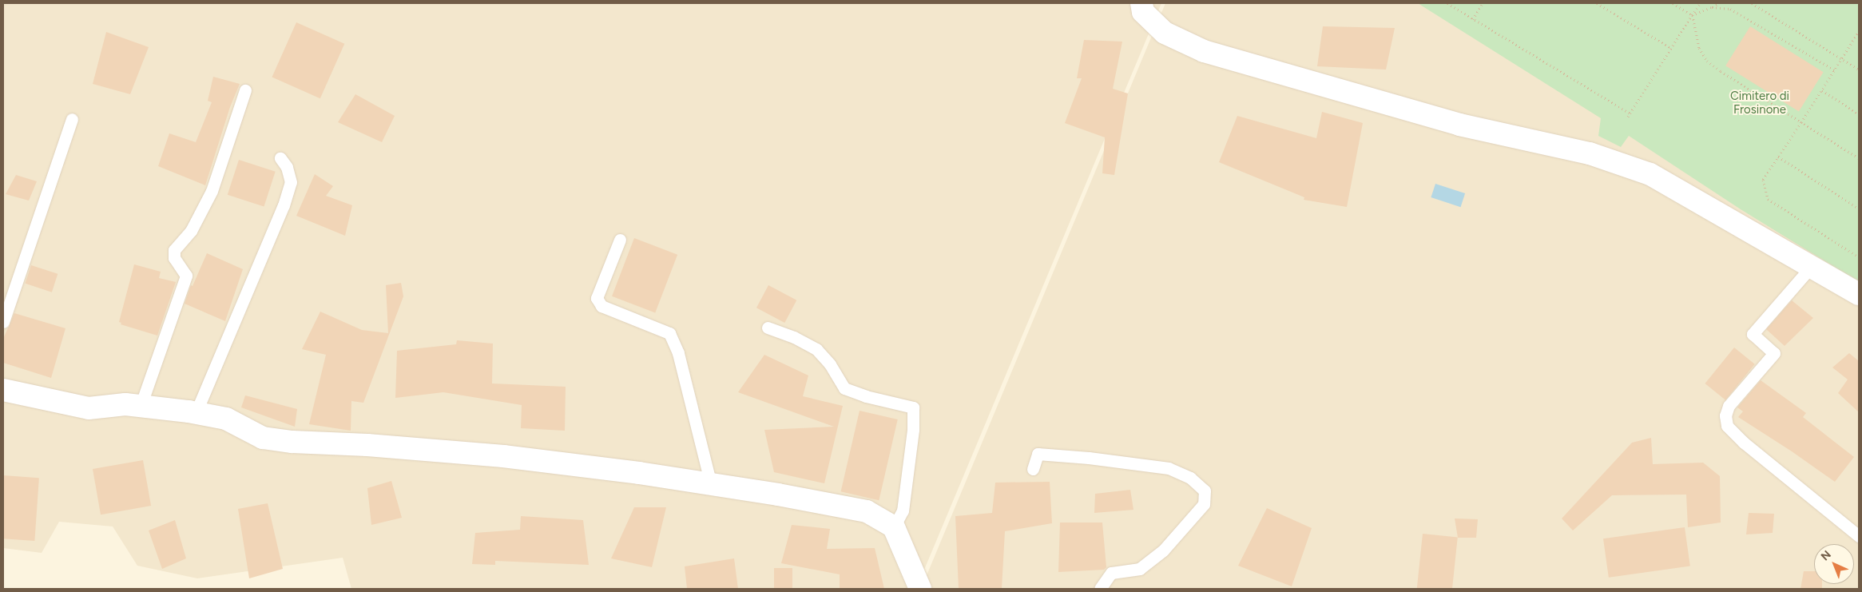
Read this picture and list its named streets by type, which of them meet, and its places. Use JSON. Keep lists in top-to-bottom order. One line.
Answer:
{"parks":["Cimitero di Frosinone"],"north":"top left"}
